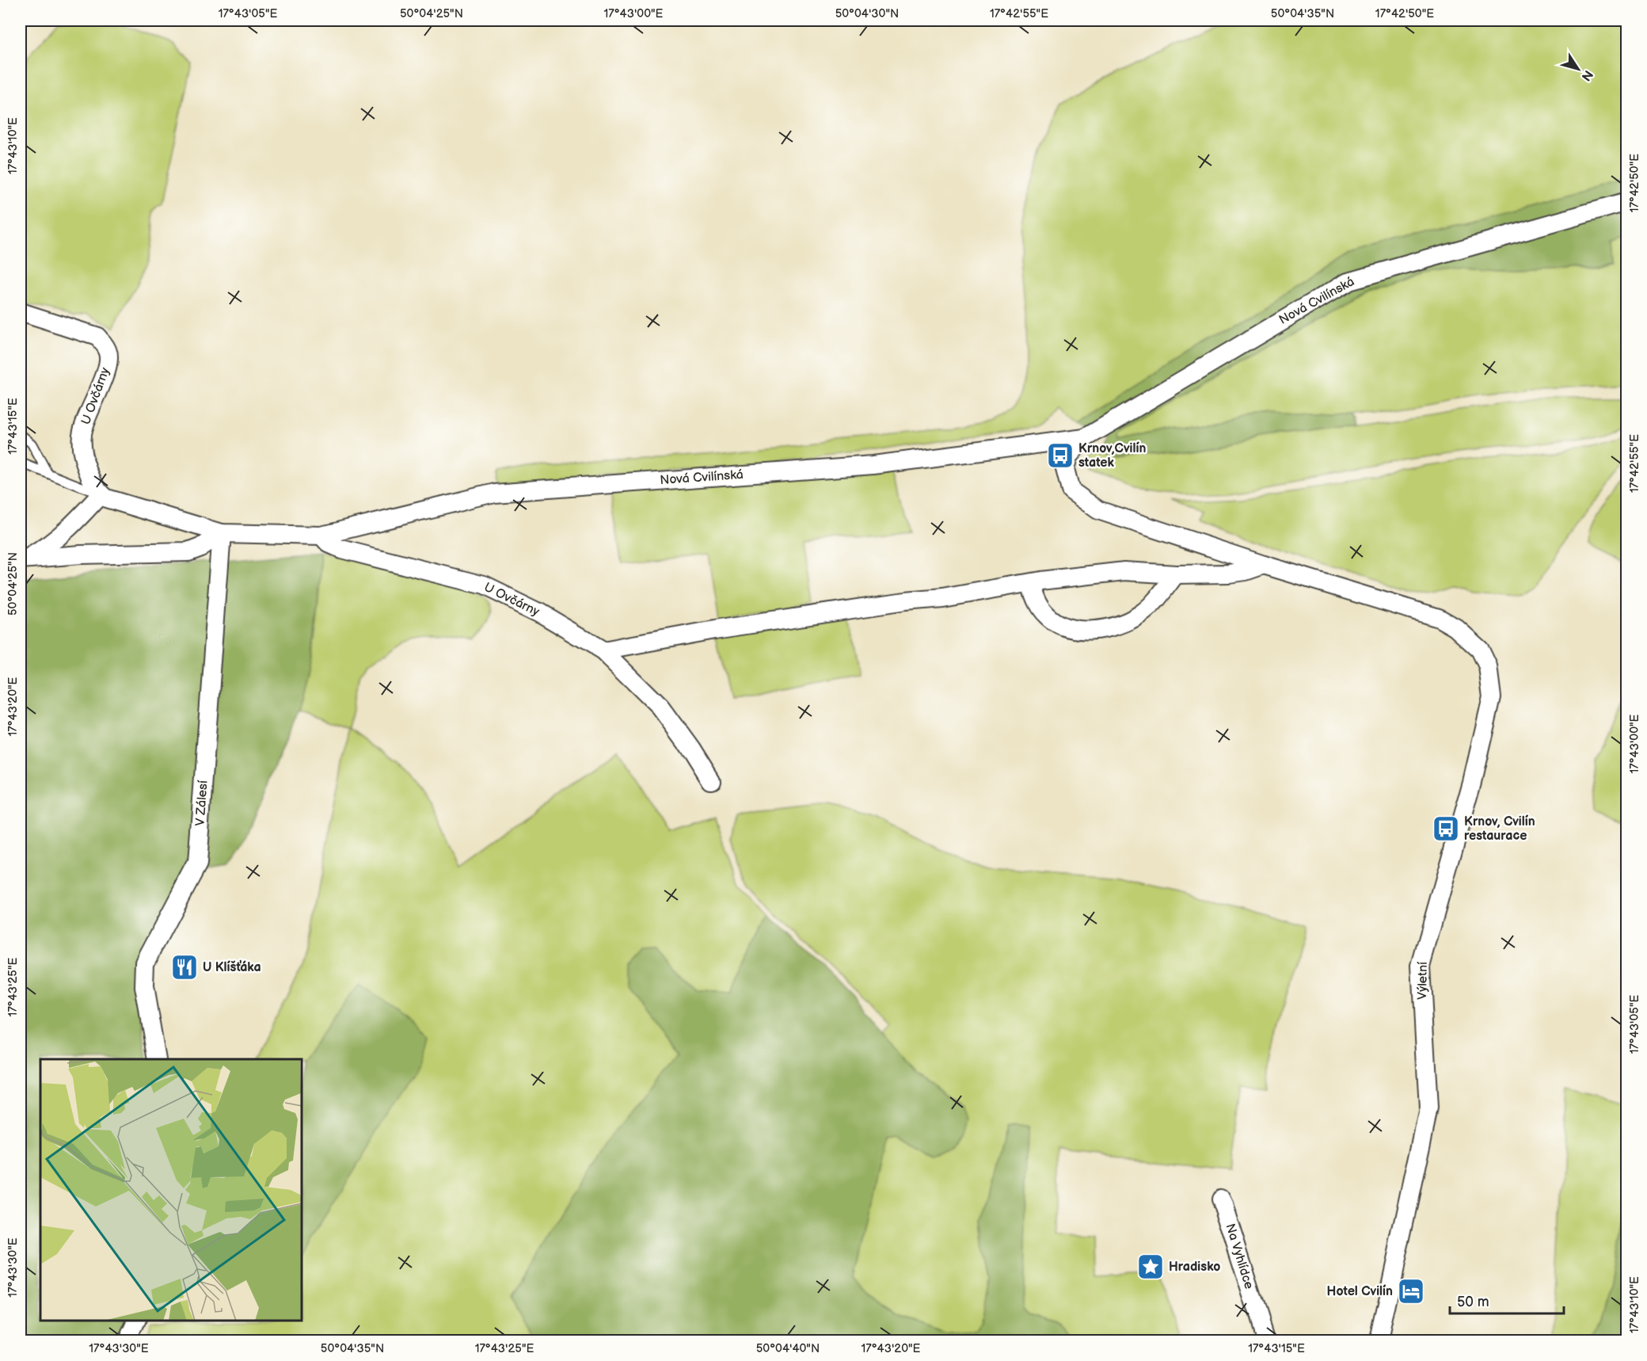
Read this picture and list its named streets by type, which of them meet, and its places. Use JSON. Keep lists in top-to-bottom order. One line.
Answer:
{"streets":{"street":["Nová Cvilínská","U Ovčárny","V Zálesí","Výletní","Na Vyhlídce"]},"crossings":[["Nová Cvilínská","U Ovčárny"],["Nová Cvilínská","Výletní"]],"places":{"bus stop":["Krnov,Cvilín statek","Krnov, Cvilín restaurace"],"restaurant":["U Klíšťáka"],"place":["Hradisko"],"hotel":["Hotel Cvilín"]},"scale_bar":"50 m","north":"bottom right","coordinates":["17°43'05\"E","50°04'25\"N","17°43'00\"E","50°04'30\"N","17°42'55\"E","50°04'35\"N","17°42'50\"E","17°43'10\"E","17°43'15\"E","17°43'20\"E","17°43'25\"E","17°43'30\"E","50°04'40\"N"]}
